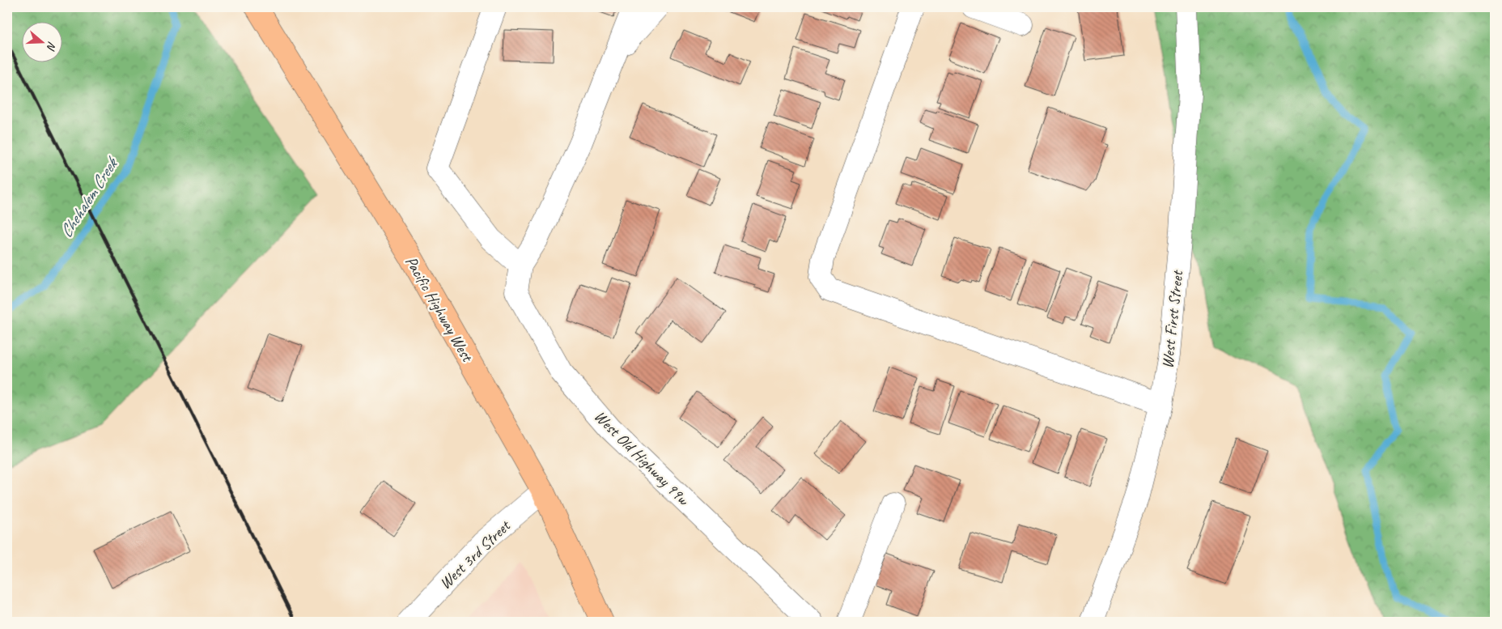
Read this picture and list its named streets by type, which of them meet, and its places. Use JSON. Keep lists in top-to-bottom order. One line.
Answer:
{"streets":{"main road":["Pacific Highway West"],"street":["West First Street","West Old Highway 99w","West 3rd Street"]},"crossings":[["Pacific Highway West","West 3rd Street"]],"water":["Chehalem Creek"],"north":"right"}
